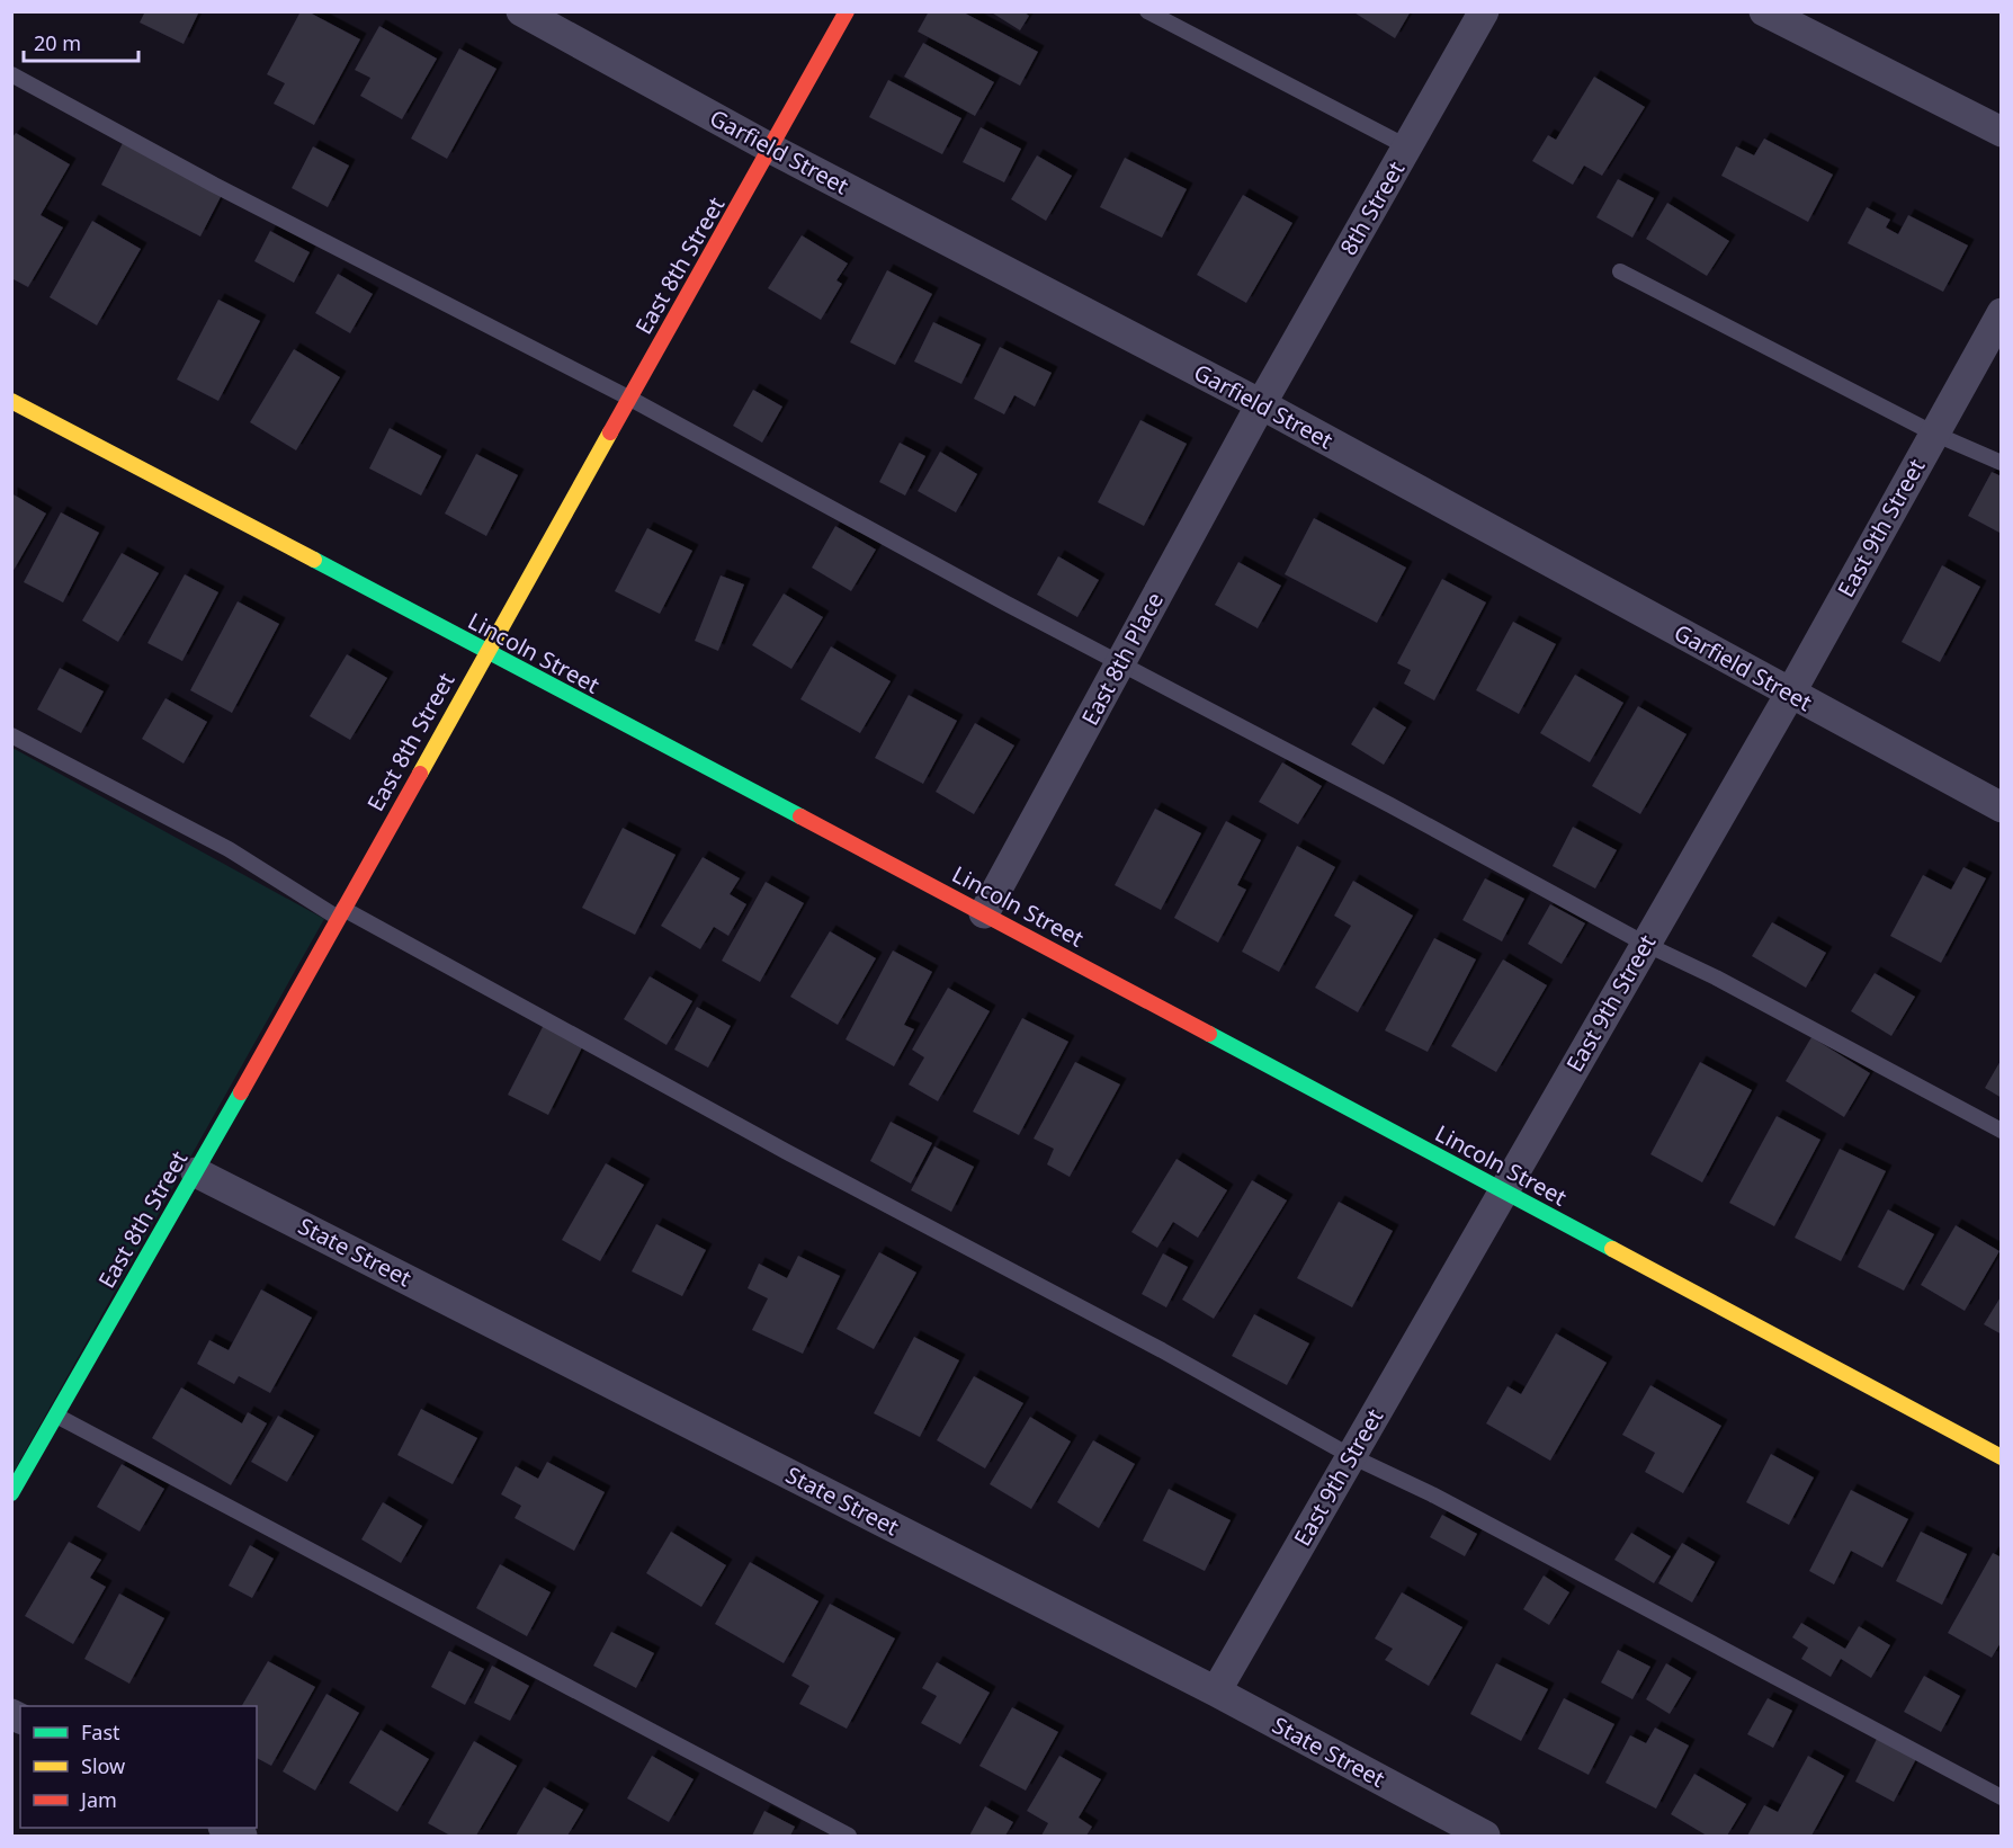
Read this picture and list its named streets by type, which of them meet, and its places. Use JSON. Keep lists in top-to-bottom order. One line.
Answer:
{"streets":{"main road":["East 8th Street","Lincoln Street"],"street":["Garfield Street","8th Street","East 9th Street","East 8th Place","State Street"]},"crossings":[["Garfield Street","8th Street"],["Garfield Street","East 8th Street"],["Garfield Street","East 9th Street"],["Garfield Street","East 8th Place"],["8th Street","East 8th Place"],["East 8th Street","Lincoln Street"],["East 8th Street","State Street"],["East 9th Street","Lincoln Street"],["East 9th Street","State Street"],["Lincoln Street","East 8th Place"]],"legend":["Fast","Slow","Jam"],"scale_bar":"20 m"}
